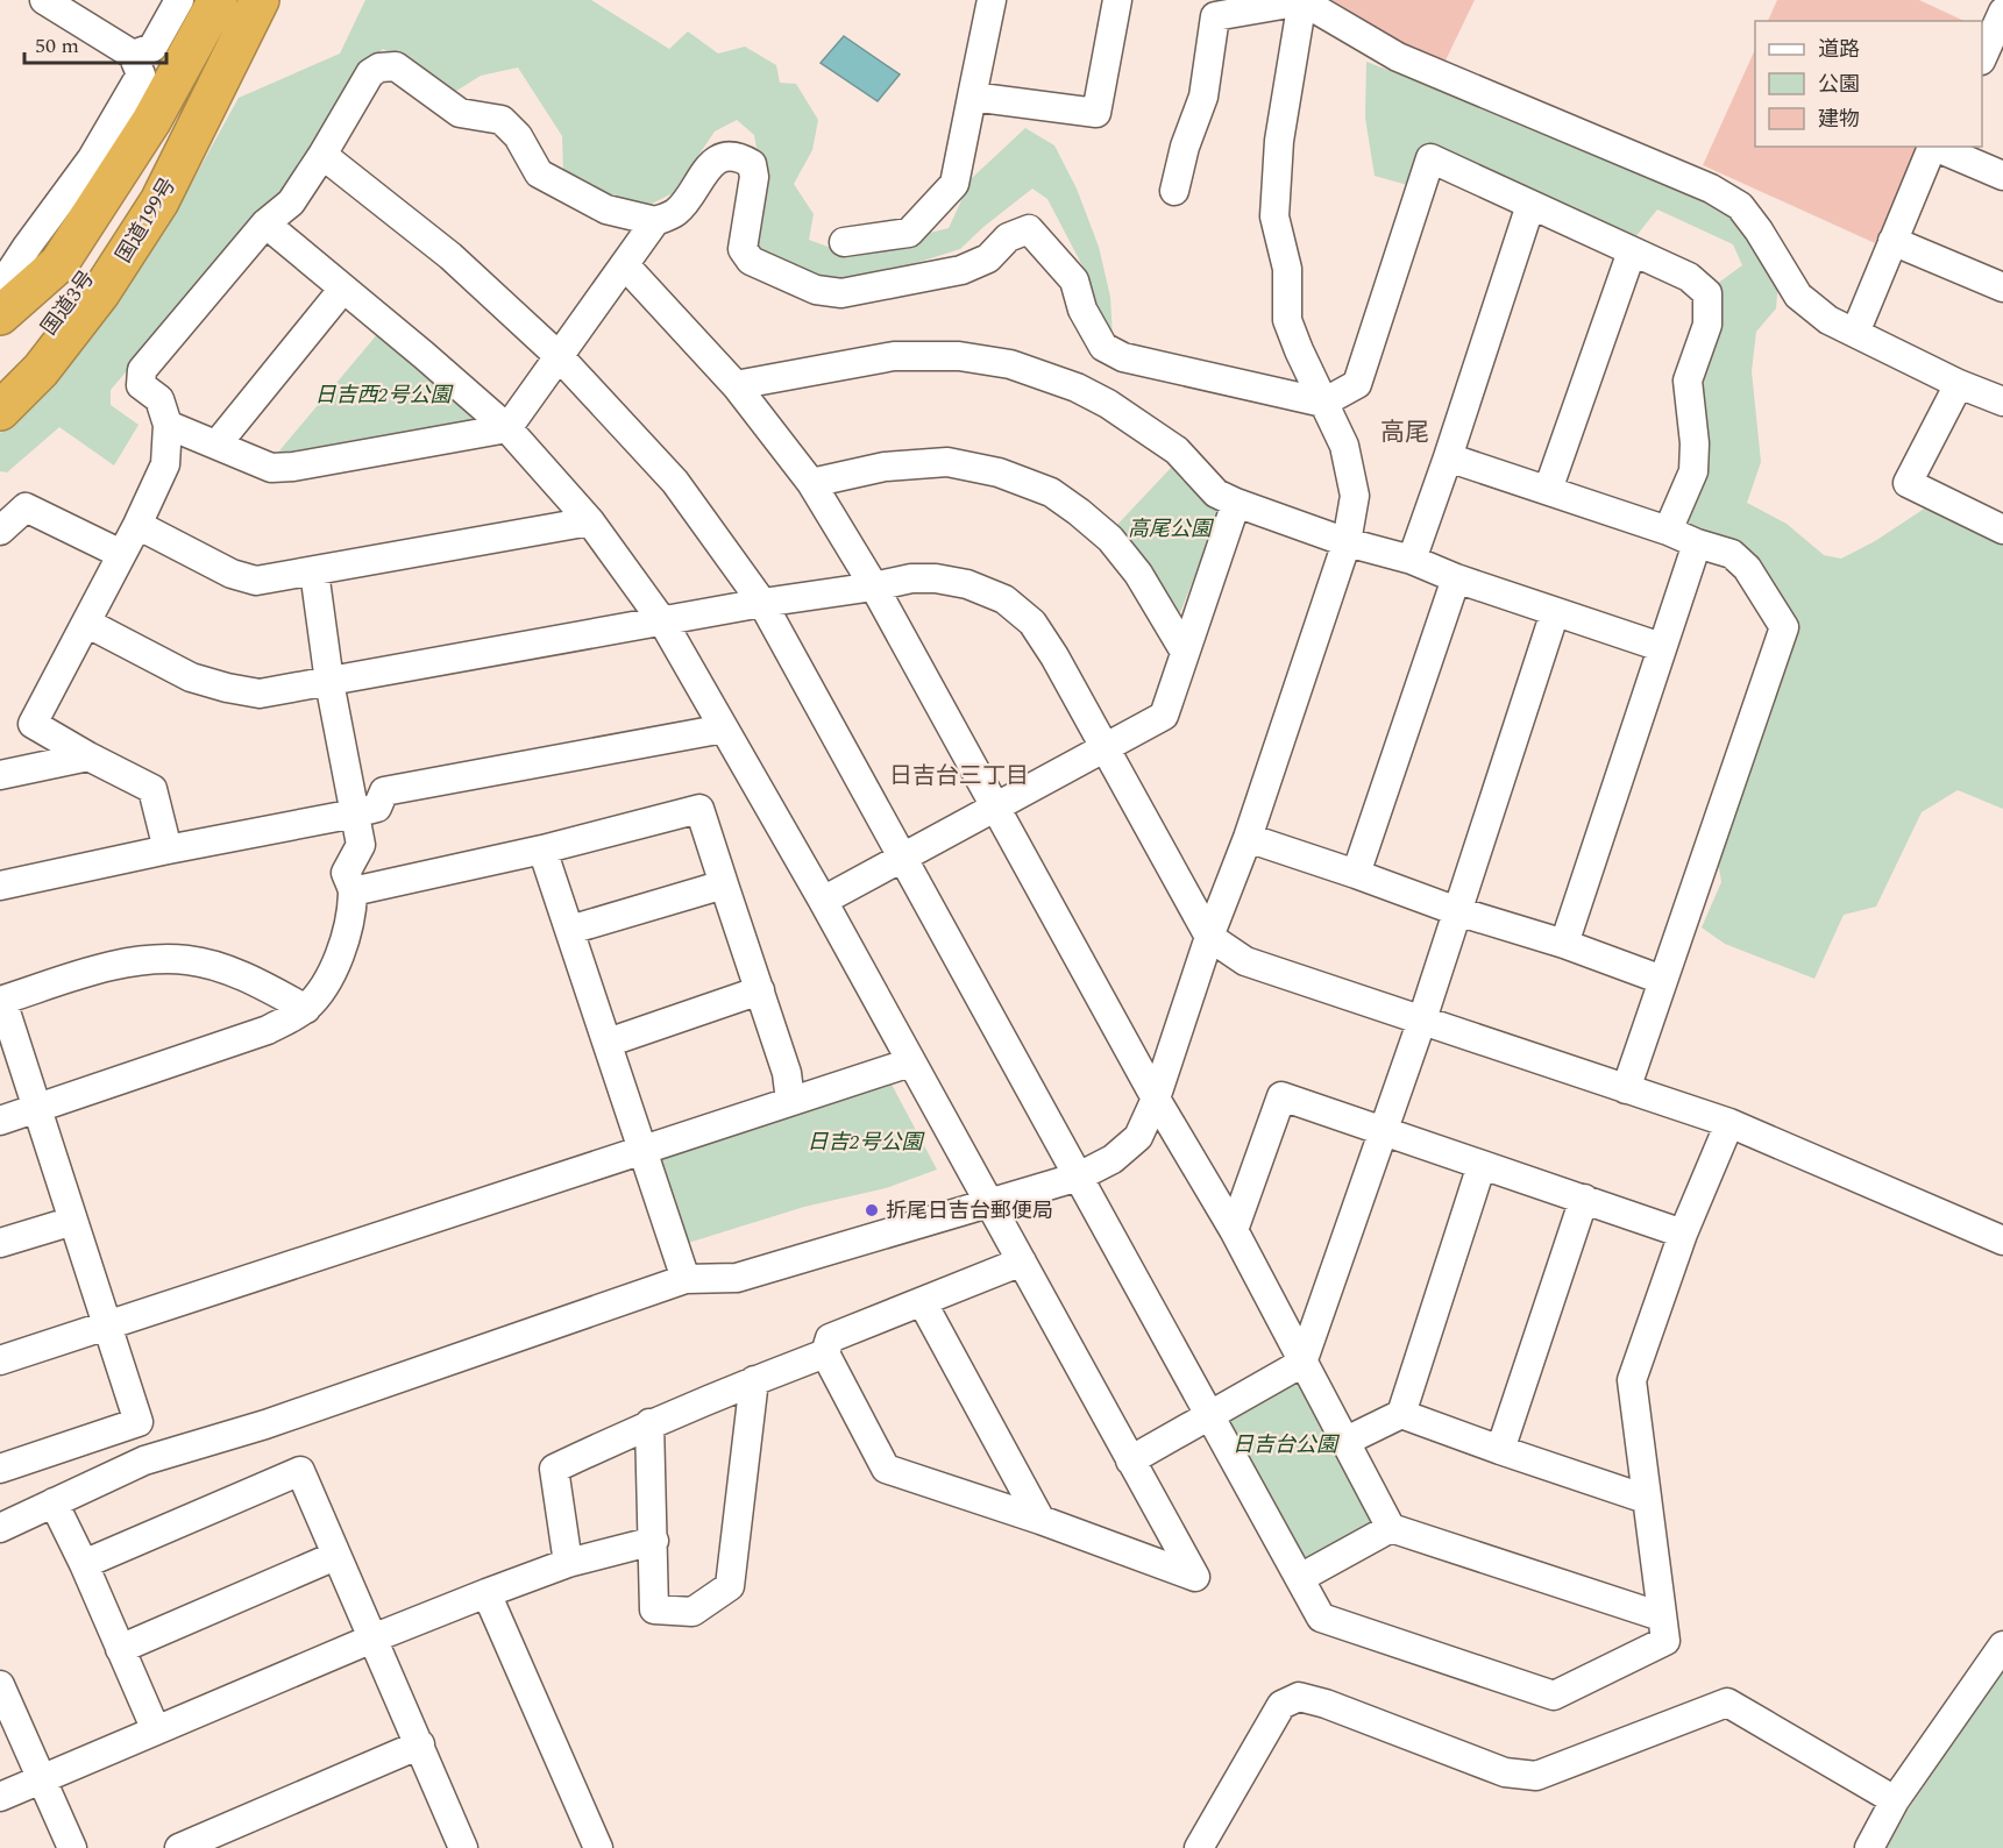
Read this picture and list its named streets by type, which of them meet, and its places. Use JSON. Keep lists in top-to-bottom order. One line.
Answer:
{"streets":{"highway":["国道199号","国道3号"]},"crossings":[["国道199号","国道3号"]],"districts":["高尾","日吉台三丁目"],"parks":["日吉西2号公園","高尾公園","日吉2号公園","日吉台公園"],"places":["折尾日吉台郵便局"],"legend":["道路","公園","建物"],"scale_bar":"50 m"}
